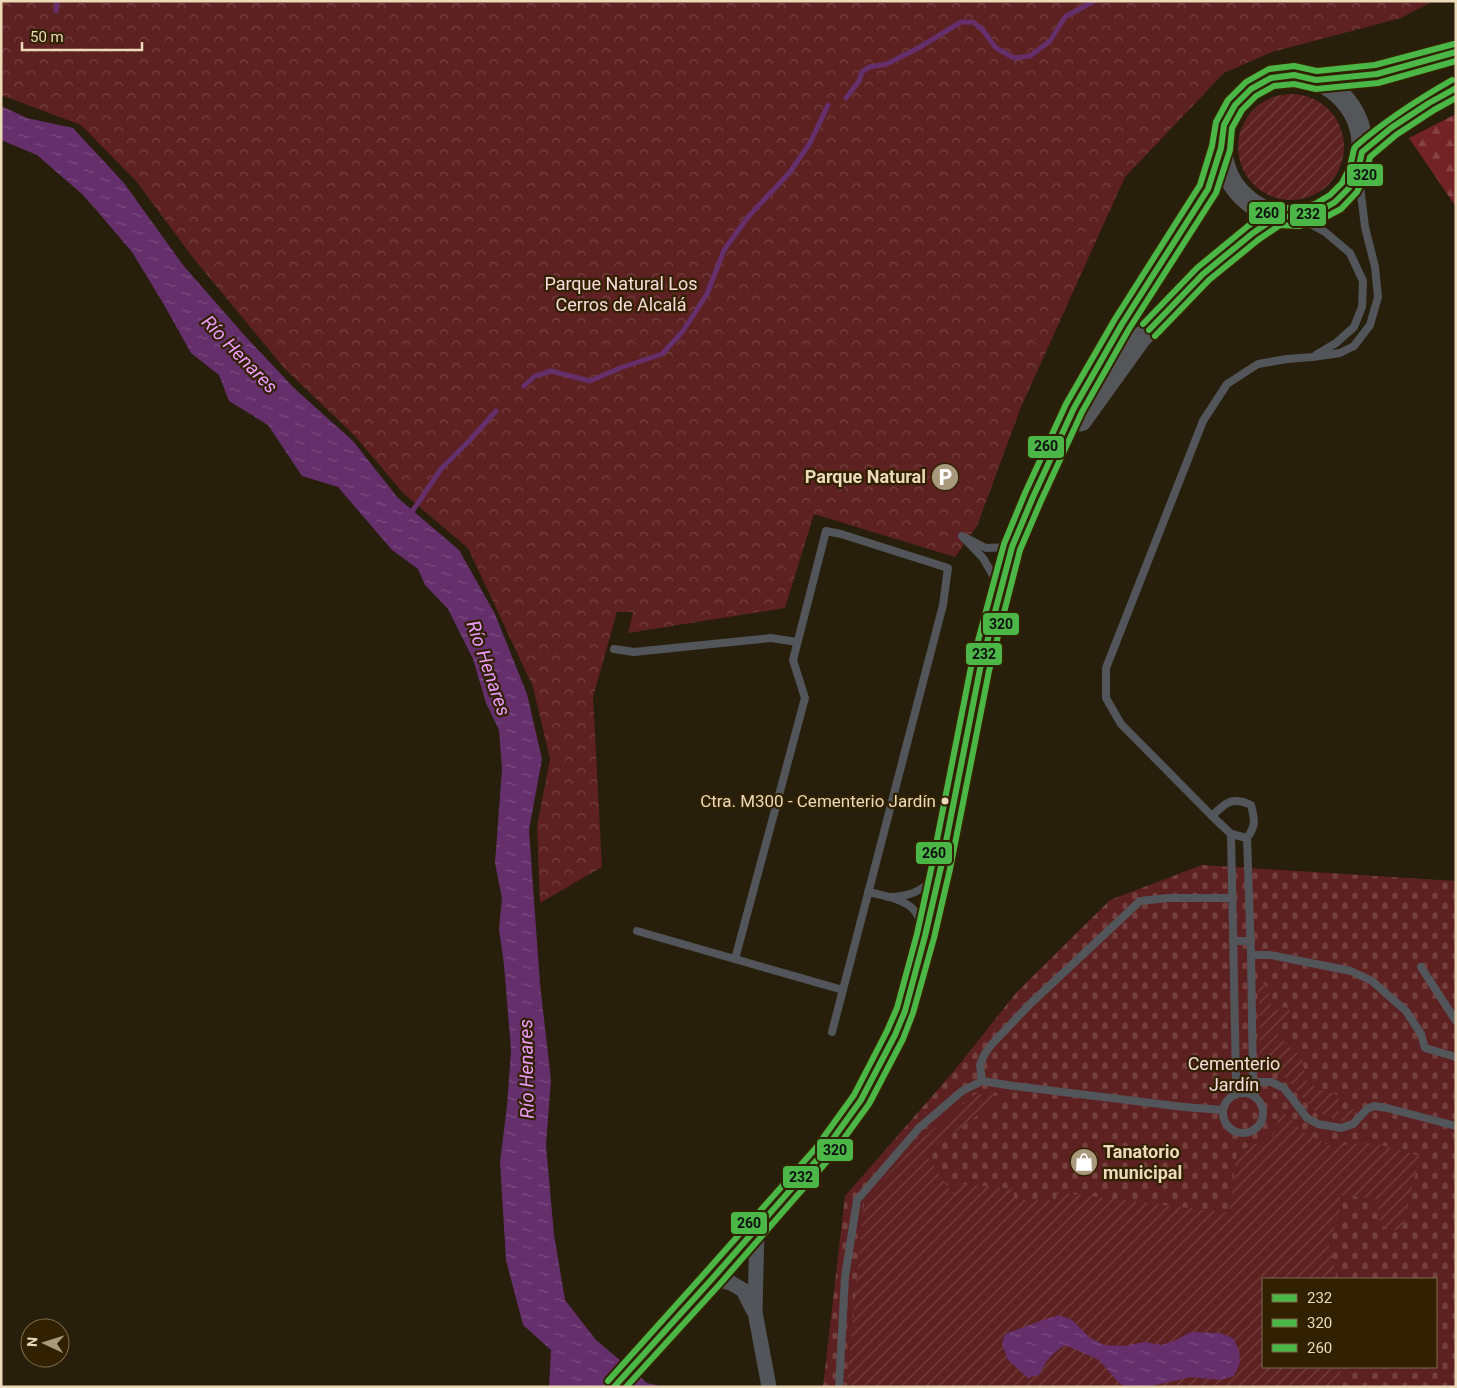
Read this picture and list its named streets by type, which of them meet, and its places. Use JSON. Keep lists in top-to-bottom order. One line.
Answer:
{"water":["Río Henares"],"parks":["Parque Natural Los Cerros de Alcalá","Cementerio Jardín"],"places":{"parking":["Parque Natural"],"other":["Ctra. M300 - Cementerio Jardín"],"shop":["Tanatorio municipal"]},"lines":["transit line 260","transit line 232","transit line 320"],"legend":["232","320","260"],"scale_bar":"50 m","north":"left"}
